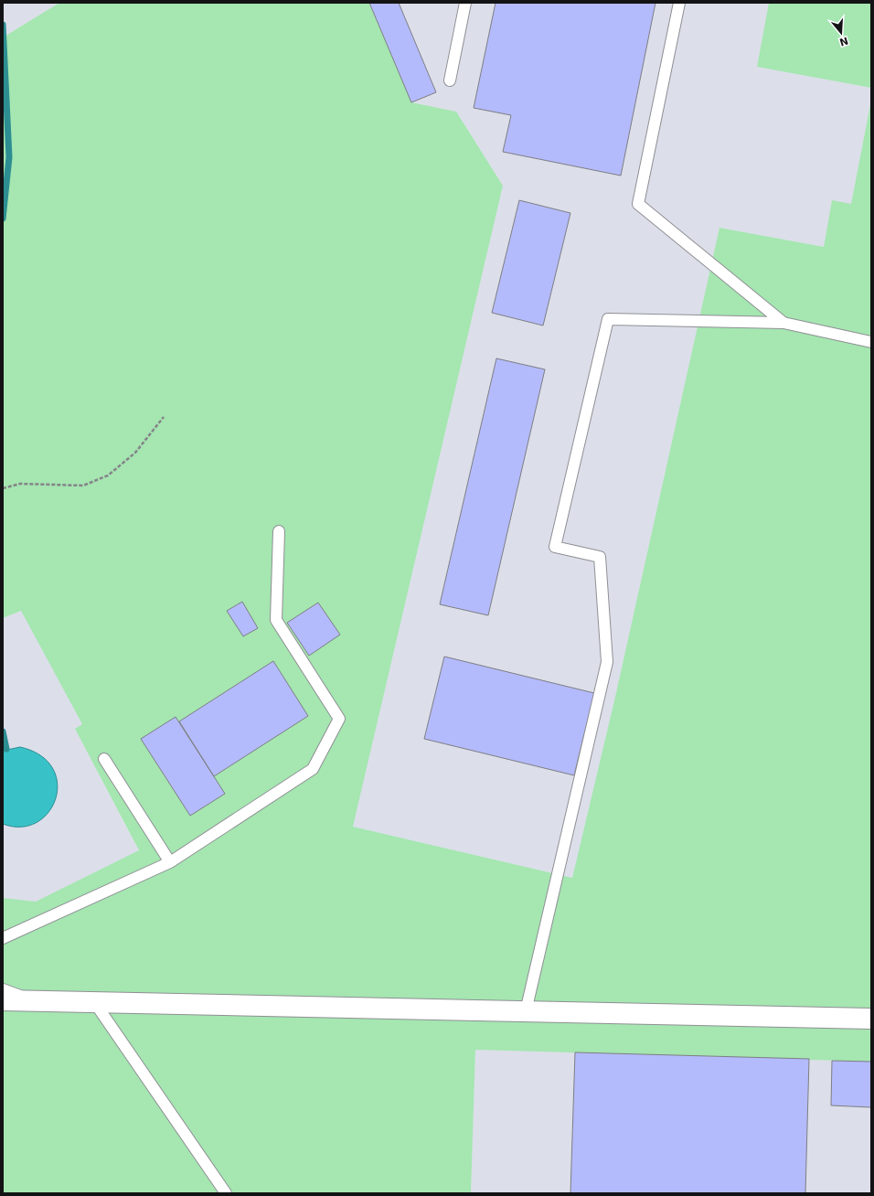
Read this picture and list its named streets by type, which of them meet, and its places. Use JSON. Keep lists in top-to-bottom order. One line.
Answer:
{"north":"bottom"}
